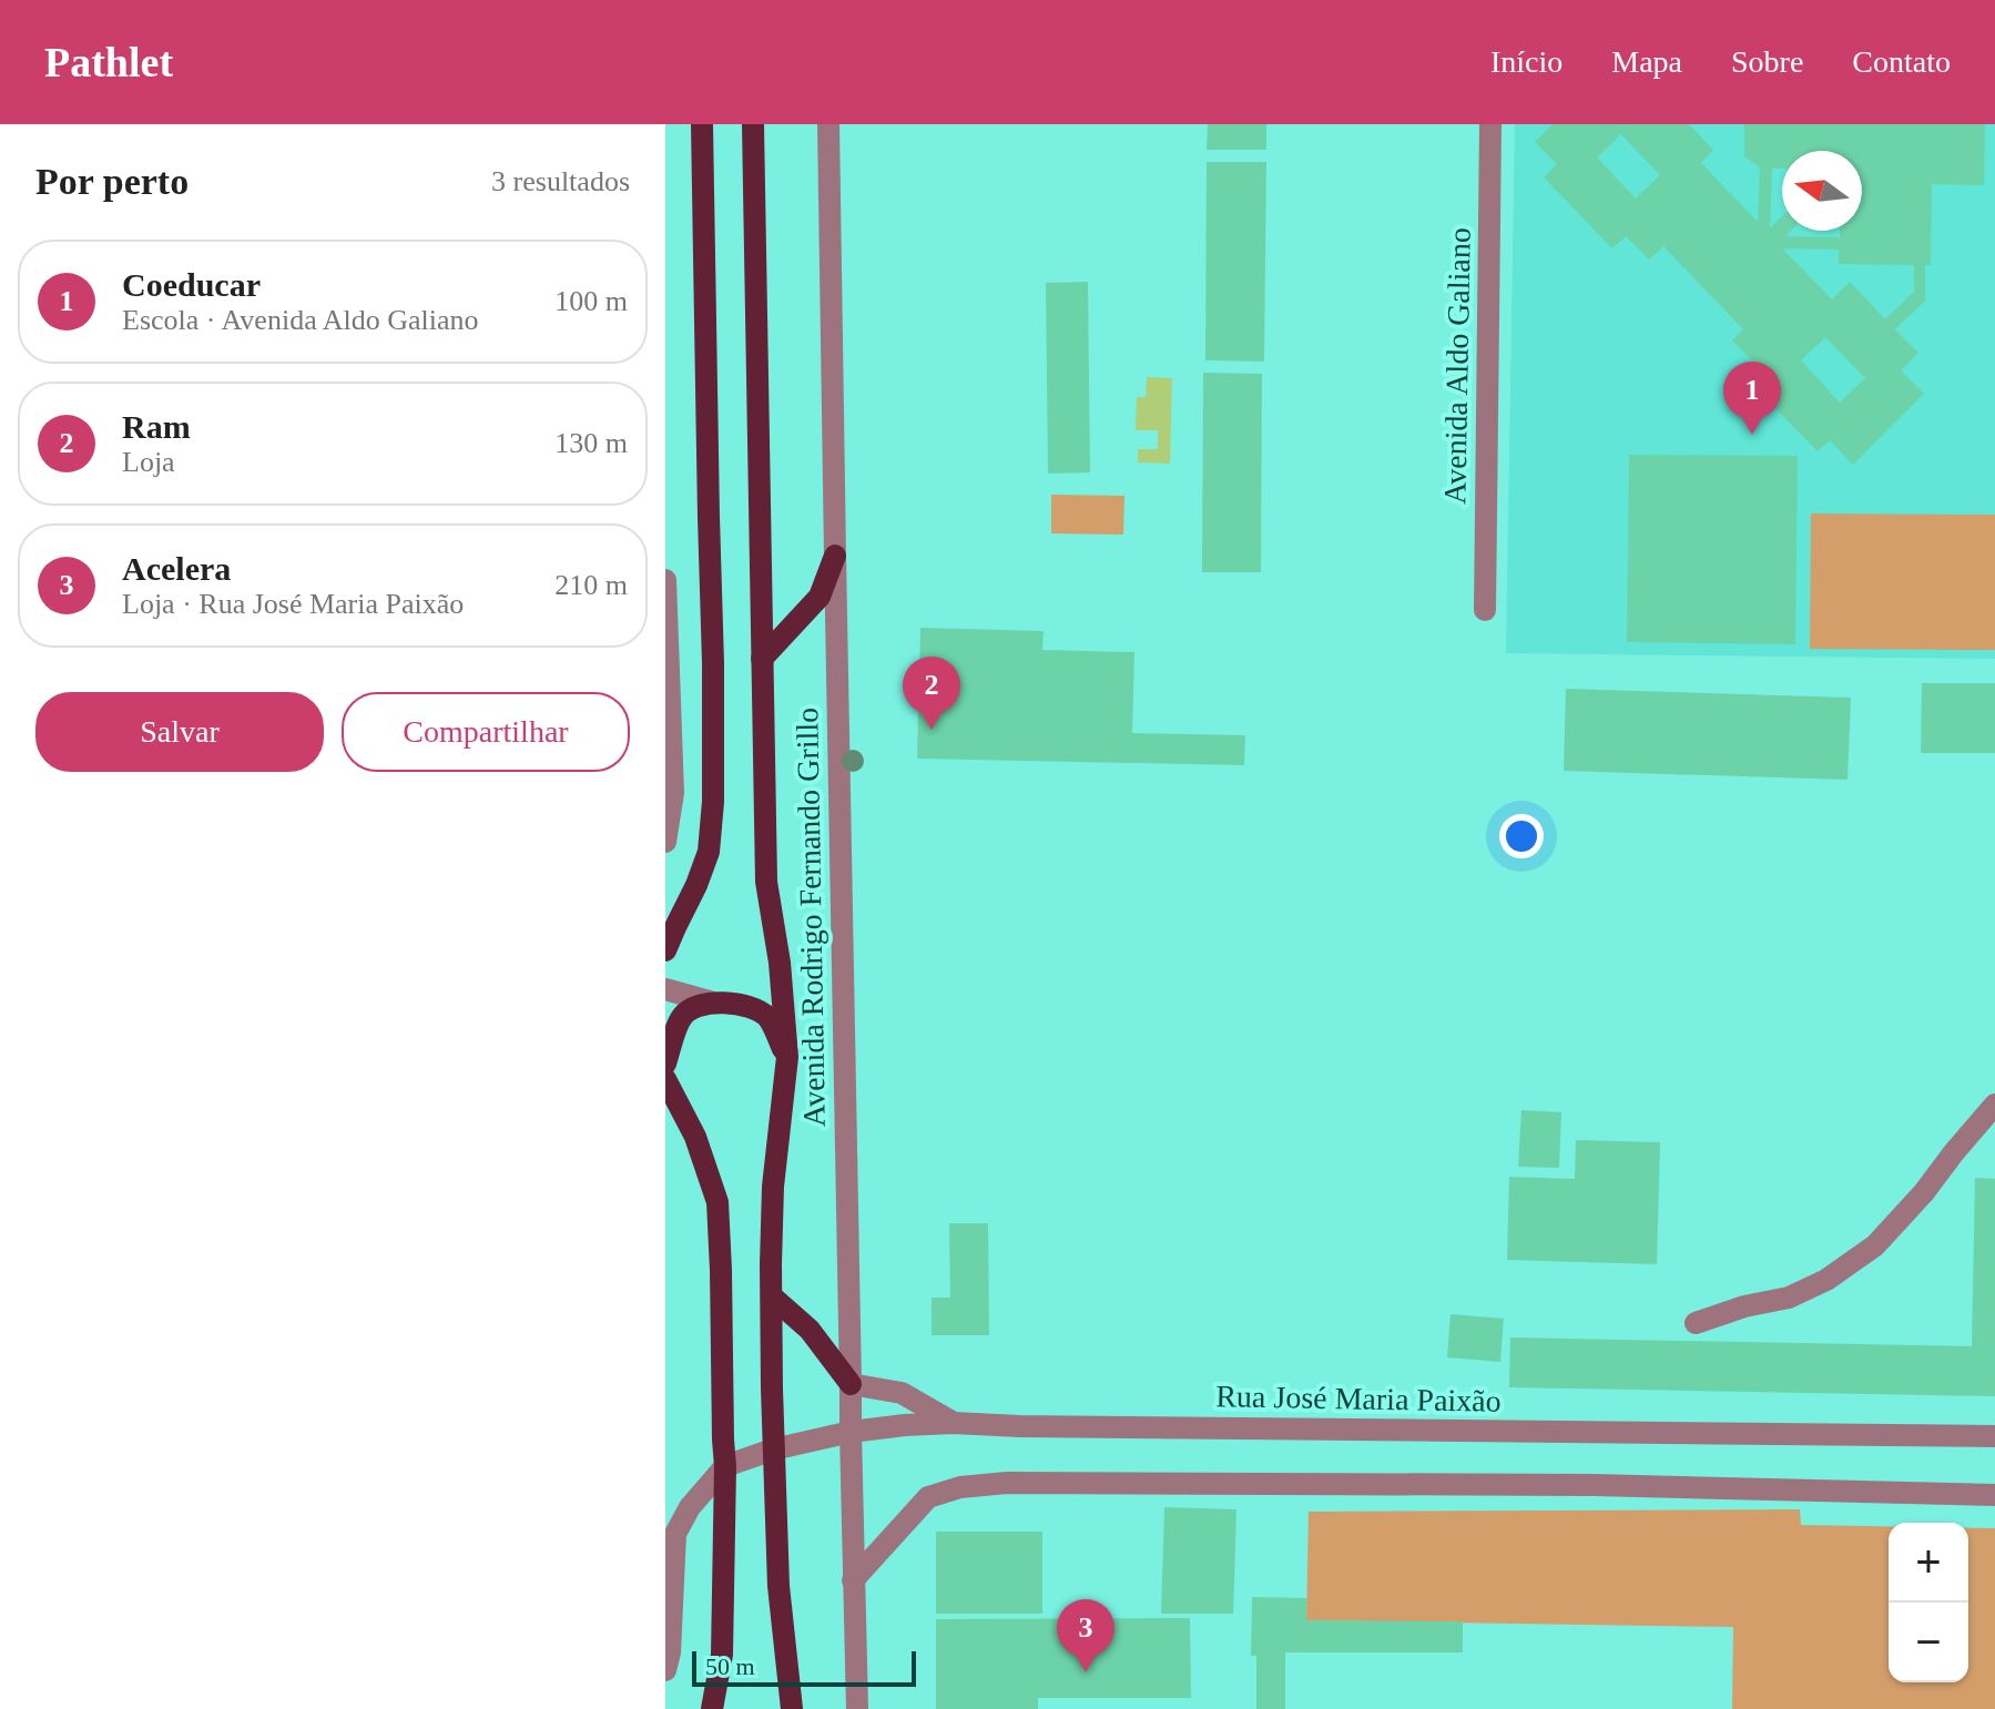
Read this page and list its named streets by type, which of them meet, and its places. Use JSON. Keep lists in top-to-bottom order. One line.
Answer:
{"streets":{"street":["Avenida Aldo Galiano","Avenida Rodrigo Fernando Grillo","Rua José Maria Paixão"]},"crossings":[["Avenida Rodrigo Fernando Grillo","Rua José Maria Paixão"]],"scale_bar":"50 m","north":"left","page":{"header":"Pathlet","nav":["Início","Mapa","Sobre","Contato"],"heading":["Por perto","3 resultados"],"list":[{"mark":"1","name":"Coeducar","note":"Escola · Avenida Aldo Galiano","value":"100 m"},{"mark":"2","name":"Ram","note":"Loja","value":"130 m"},{"mark":"3","name":"Acelera","note":"Loja · Rua José Maria Paixão","value":"210 m"}],"pins":["1","2","3"],"buttons":["Salvar","Compartilhar"],"map_buttons":["+","−"],"scale":"50 m"}}
